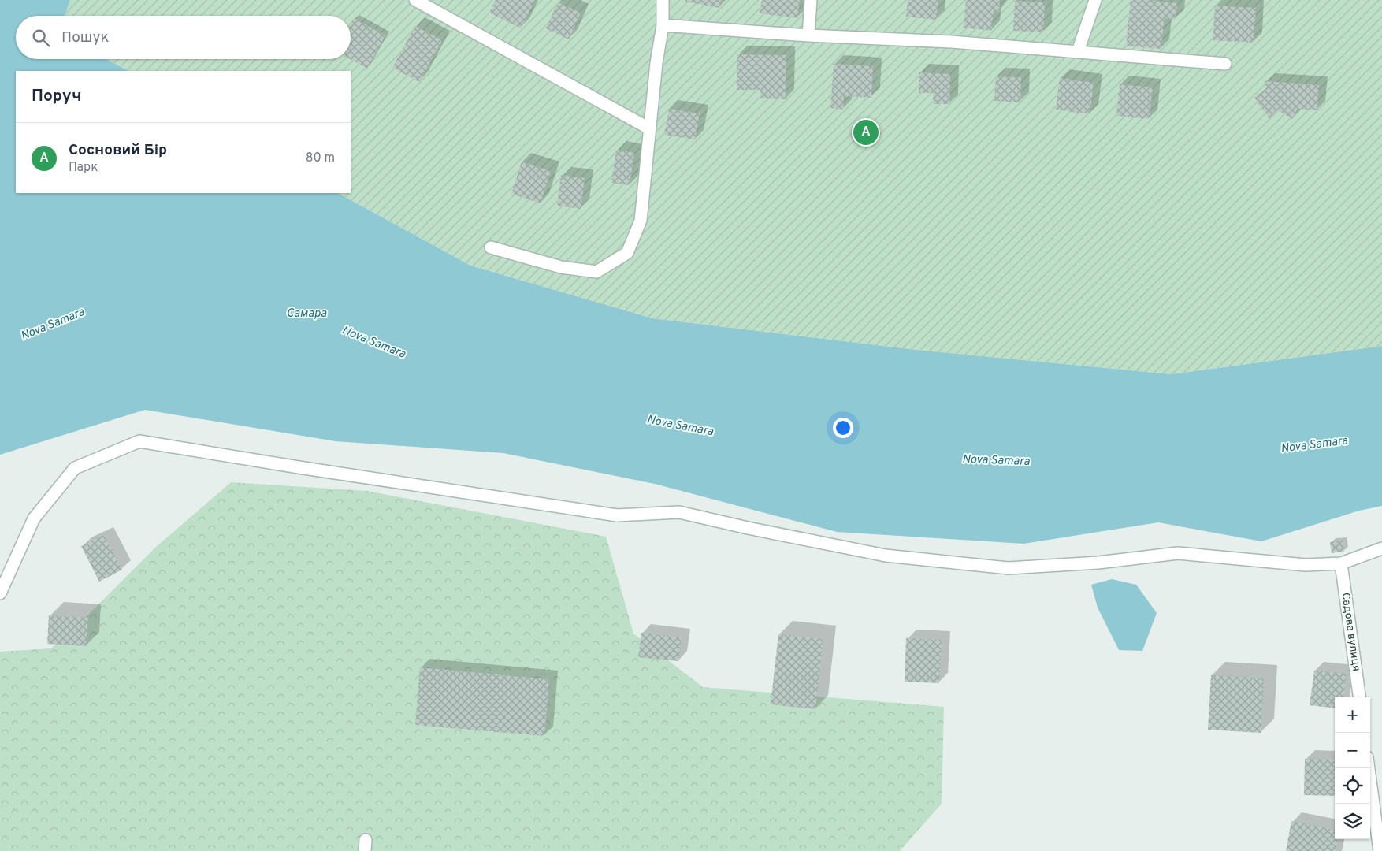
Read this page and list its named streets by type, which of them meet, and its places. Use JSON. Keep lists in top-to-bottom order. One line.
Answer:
{"streets":{"street":["Садова вулиця"]},"water":["Самара","Nova Samara"],"page":{"search":"Пошук","heading":"Поруч","pins":"A","list":[{"mark":"A","name":"Сосновий Бір","note":"Парк","value":"80 m"}],"map_buttons":["+","−"]}}
